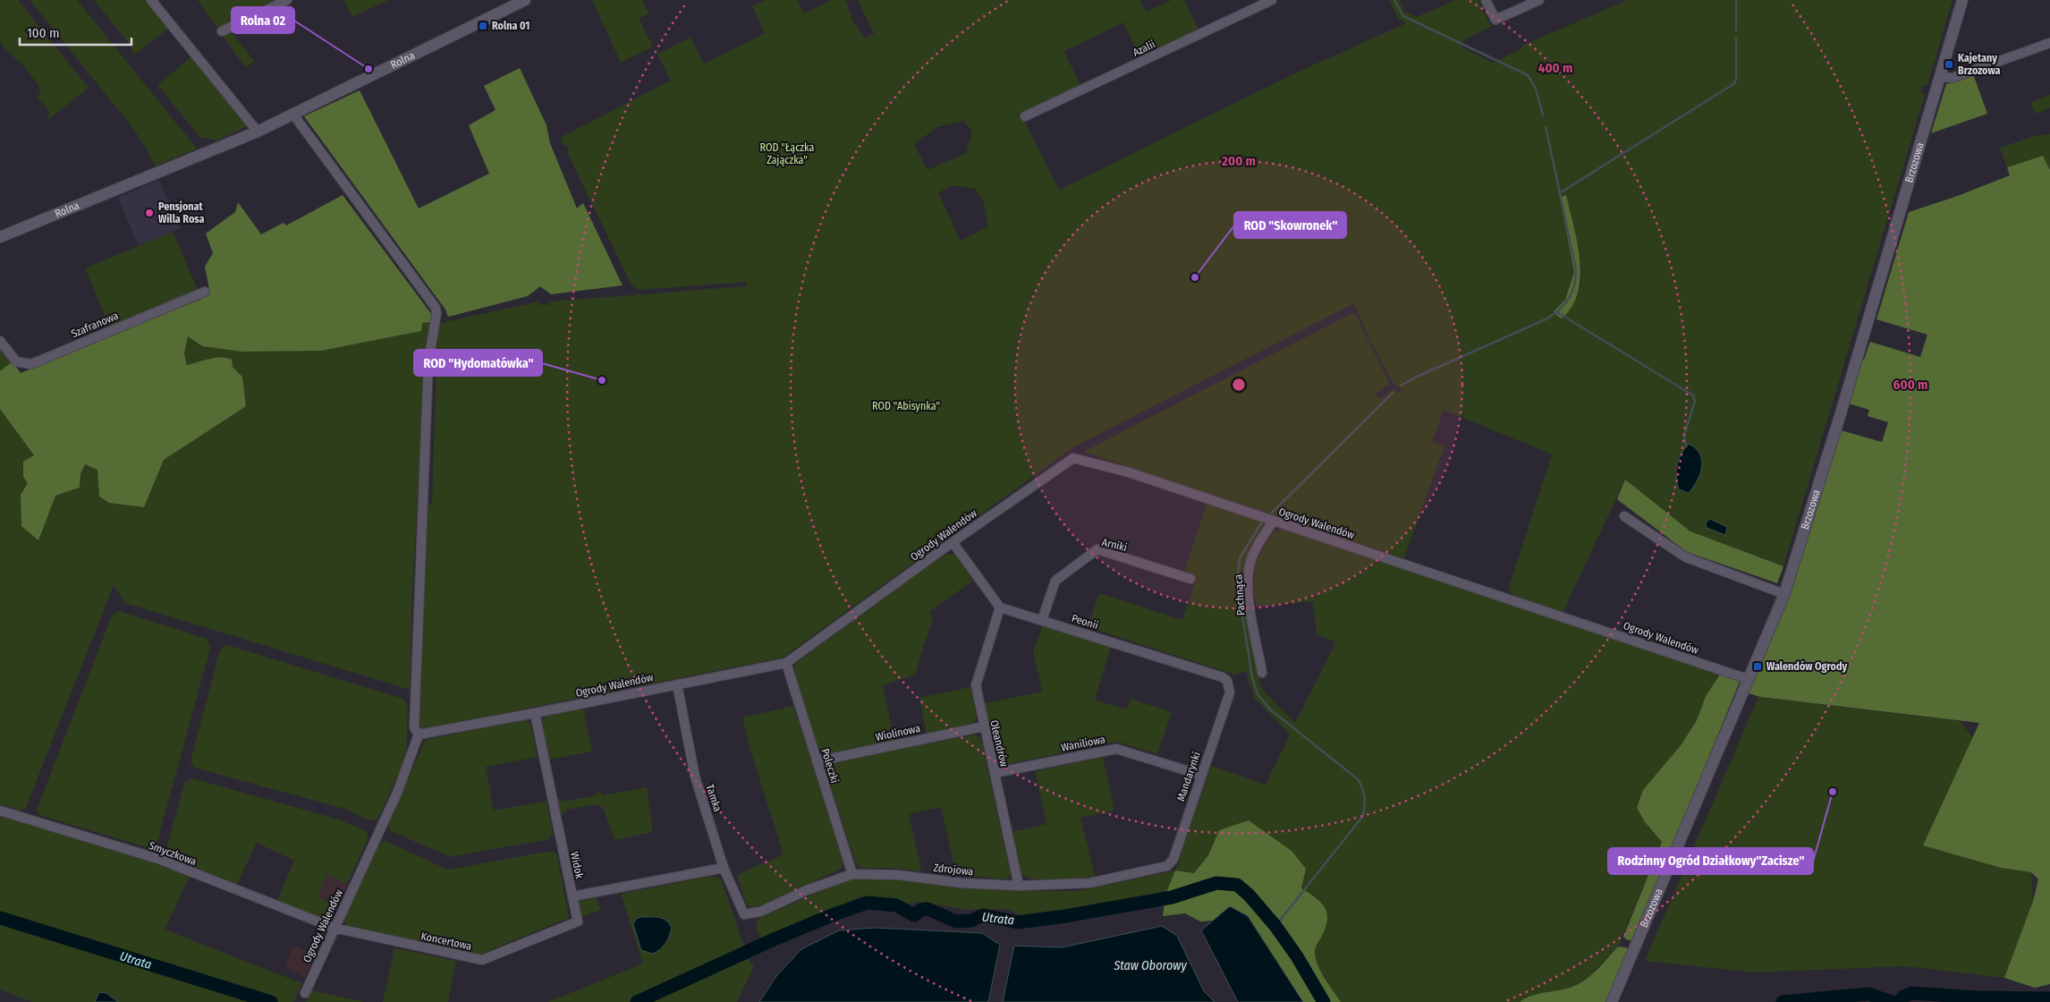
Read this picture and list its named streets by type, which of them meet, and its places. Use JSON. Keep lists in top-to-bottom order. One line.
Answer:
{"streets":{"street":["Azalii","Rolna","Brzozowa","Szafranowa","Ogrody Walendów","Arniki","Pachnąca","Peonii","Wiolinowa","Oleandrów","Waniliowa","Poleczki","Mandarynki","Tamka","Smyczkowa","Widok","Zdrojowa","Koncertowa"]},"crossings":[["Brzozowa","Ogrody Walendów"],["Ogrody Walendów","Pachnąca"],["Ogrody Walendów","Poleczki"],["Ogrody Walendów","Tamka"],["Ogrody Walendów","Smyczkowa"],["Ogrody Walendów","Widok"],["Ogrody Walendów","Koncertowa"],["Arniki","Peonii"],["Peonii","Oleandrów"],["Peonii","Mandarynki"],["Wiolinowa","Oleandrów"],["Wiolinowa","Poleczki"],["Oleandrów","Waniliowa"],["Oleandrów","Zdrojowa"],["Waniliowa","Mandarynki"],["Poleczki","Zdrojowa"],["Mandarynki","Zdrojowa"],["Tamka","Widok"],["Tamka","Zdrojowa"],["Smyczkowa","Koncertowa"],["Widok","Koncertowa"]],"water":["Utrata","Staw Oborowy"],"parks":["ROD \"Łączka Zajączka\"","ROD \"Abisynka\""],"places":{"transit":["Rolna 01","Kajetany Brzozowa","Walendów Ogrody"],"other":["Rolna 02","Pensjonat Willa Rosa","ROD \"Skowronek\"","ROD \"Hydomatówka\"","Rodzinny Ogród Działkowy\"Zacisze\""]},"scale_bar":"100 m","rings":["400 m","200 m","600 m"]}
